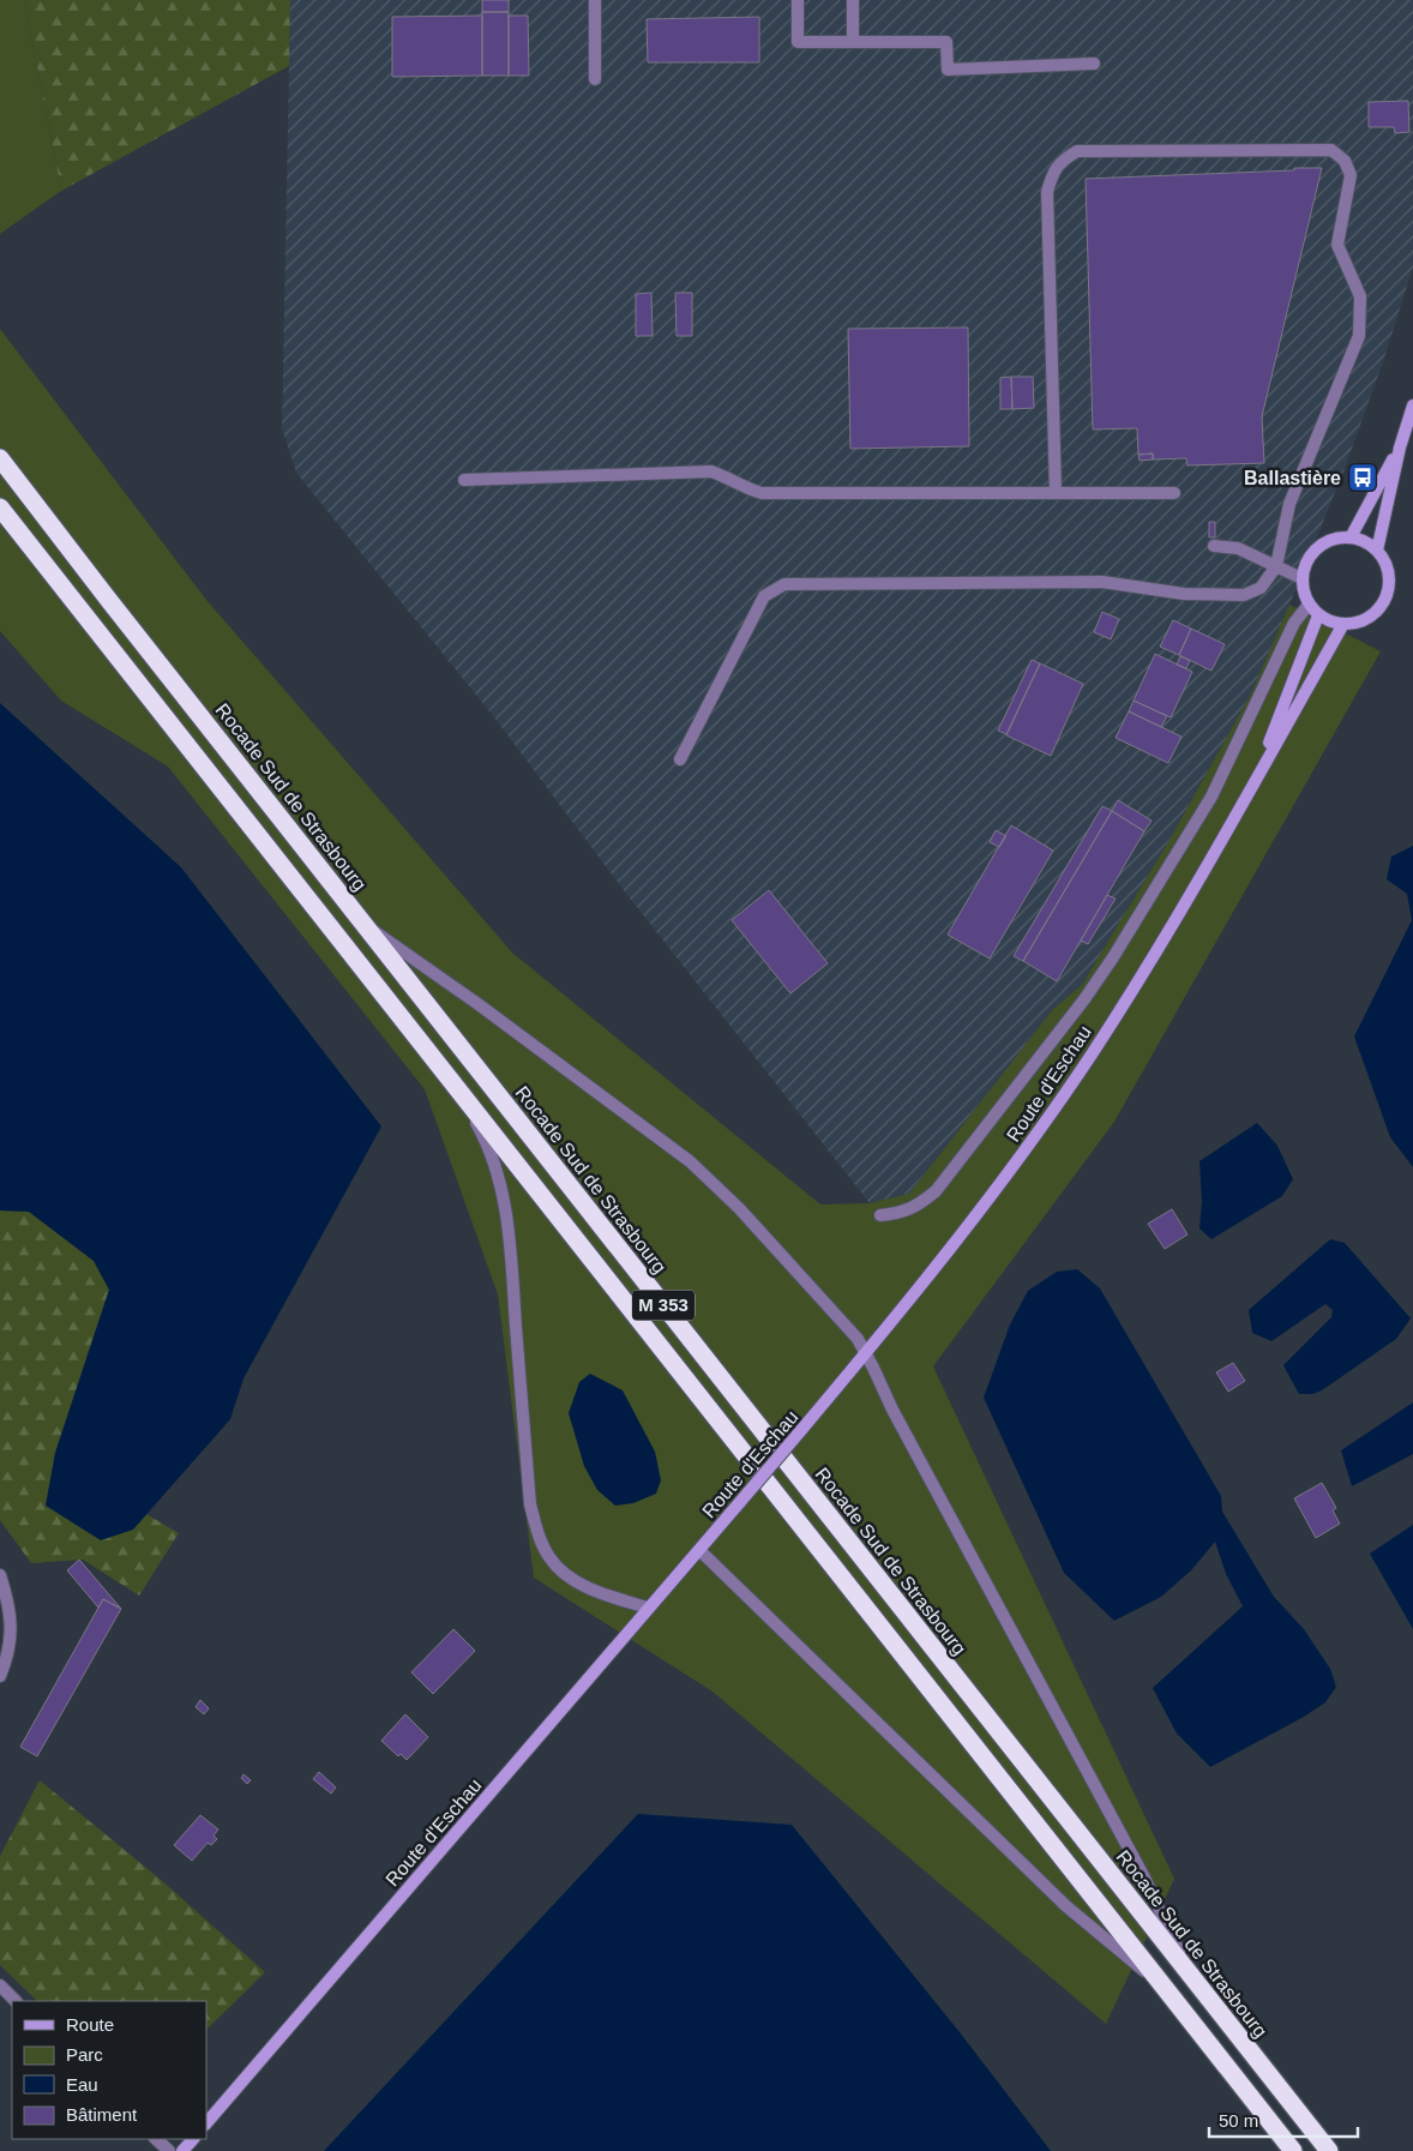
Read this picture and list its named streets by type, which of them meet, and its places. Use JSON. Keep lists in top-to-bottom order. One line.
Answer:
{"streets":{"highway":["Rocade Sud de Strasbourg","M 353"],"main road":["Route d'Eschau"]},"places":{"bus stop":["Ballastière"]},"legend":["Route","Parc","Eau","Bâtiment"],"scale_bar":"50 m"}
